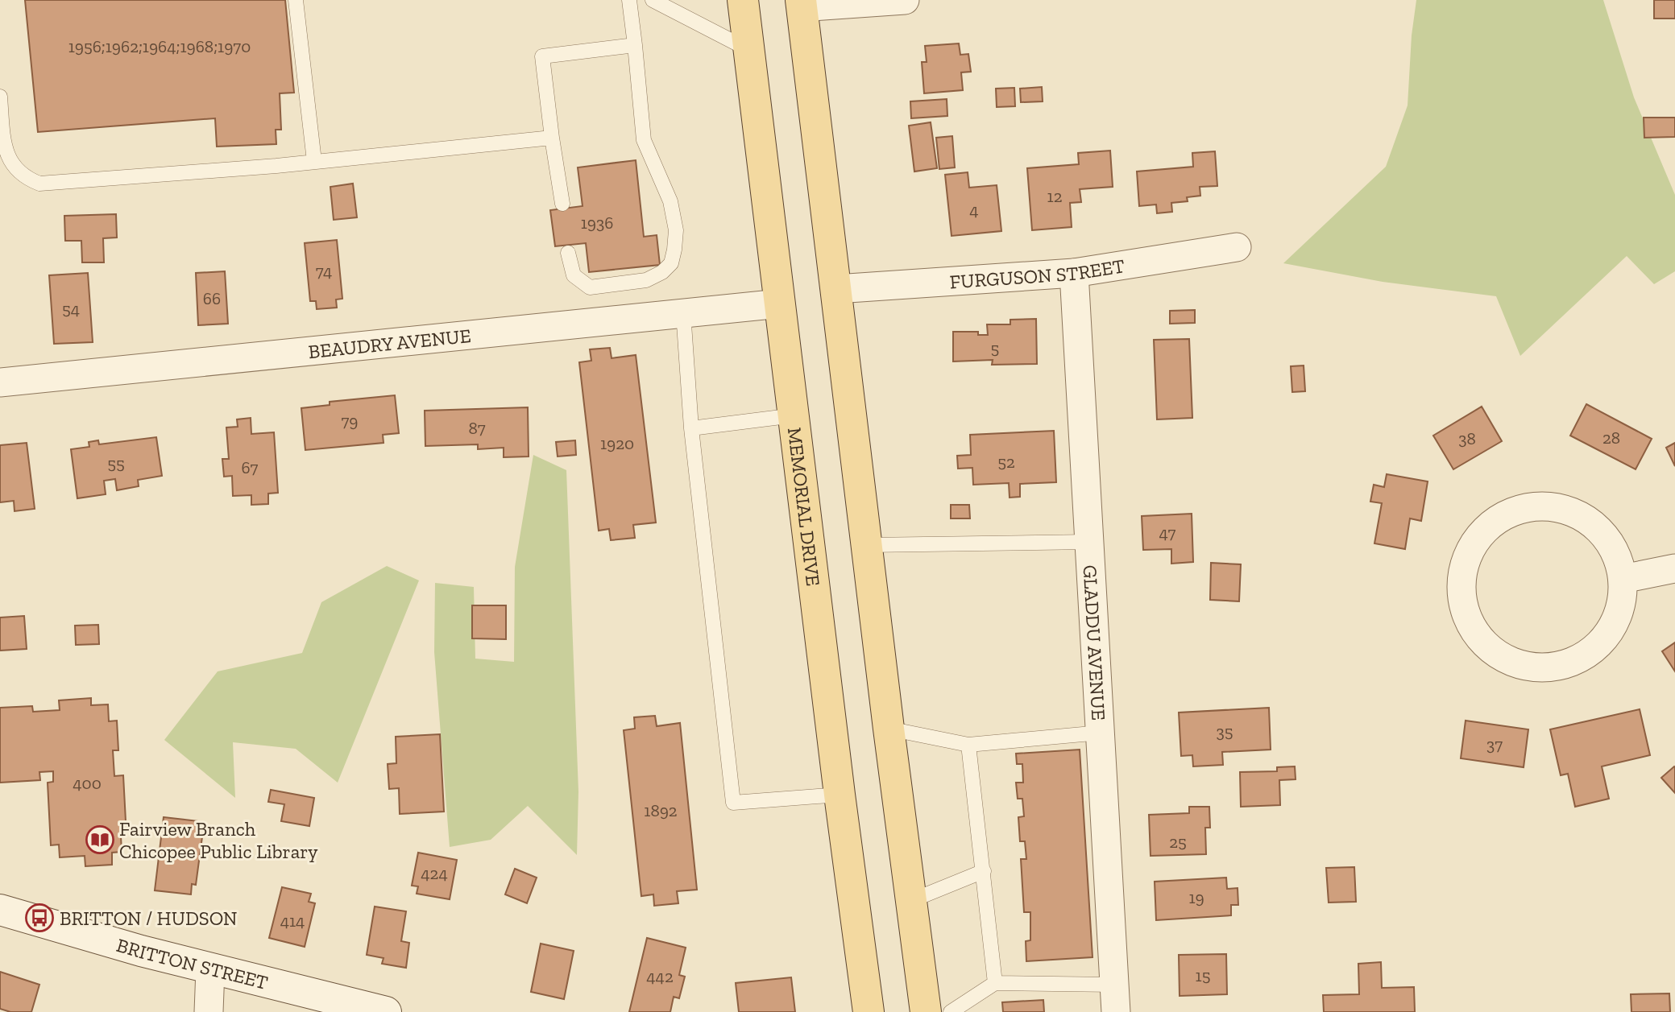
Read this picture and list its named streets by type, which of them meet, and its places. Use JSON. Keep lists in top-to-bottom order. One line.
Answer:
{"streets":{"main road":["MEMORIAL DRIVE"],"street":["FURGUSON STREET","BEAUDRY AVENUE","GLADDU AVENUE","BRITTON STREET"]},"crossings":[["FURGUSON STREET","GLADDU AVENUE"],["BEAUDRY AVENUE","MEMORIAL DRIVE"]],"places":{"library":["Fairview Branch Chicopee Public Library"],"bus stop":["BRITTON / HUDSON"]},"house_numbers":["1956;1962;1964;1968;1970","12","4","1936","74","66","54","5","79","87","28","38","1920","52","55","67","47","35","37","400","1892","25","424","19","414","15","442"]}
